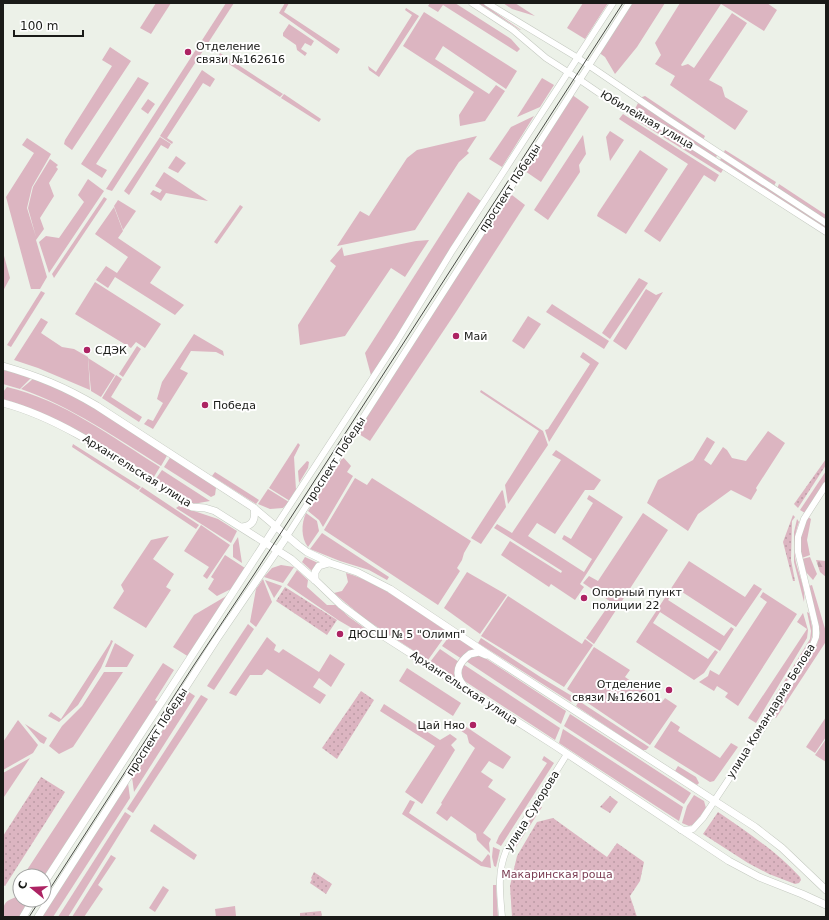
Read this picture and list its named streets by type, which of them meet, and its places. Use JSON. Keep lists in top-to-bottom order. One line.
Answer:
{"streets":{"main road":["Юбилейная улица","проспект Победы","Архангельская улица","улица Командарма Белова","улица Суворова"]},"crossings":[["Юбилейная улица","проспект Победы"],["проспект Победы","Архангельская улица"],["Архангельская улица","улица Командарма Белова"],["Архангельская улица","улица Суворова"]],"parks":["Макаринская роща"],"places":["Отделение связи №162616","Май","СДЭК","Победа","Опорный пункт полиции 22","ДЮСШ № 5 \"Олимп\"","Отделение связи №162601","Цай Няо"],"scale_bar":"100 m","north":"left"}
